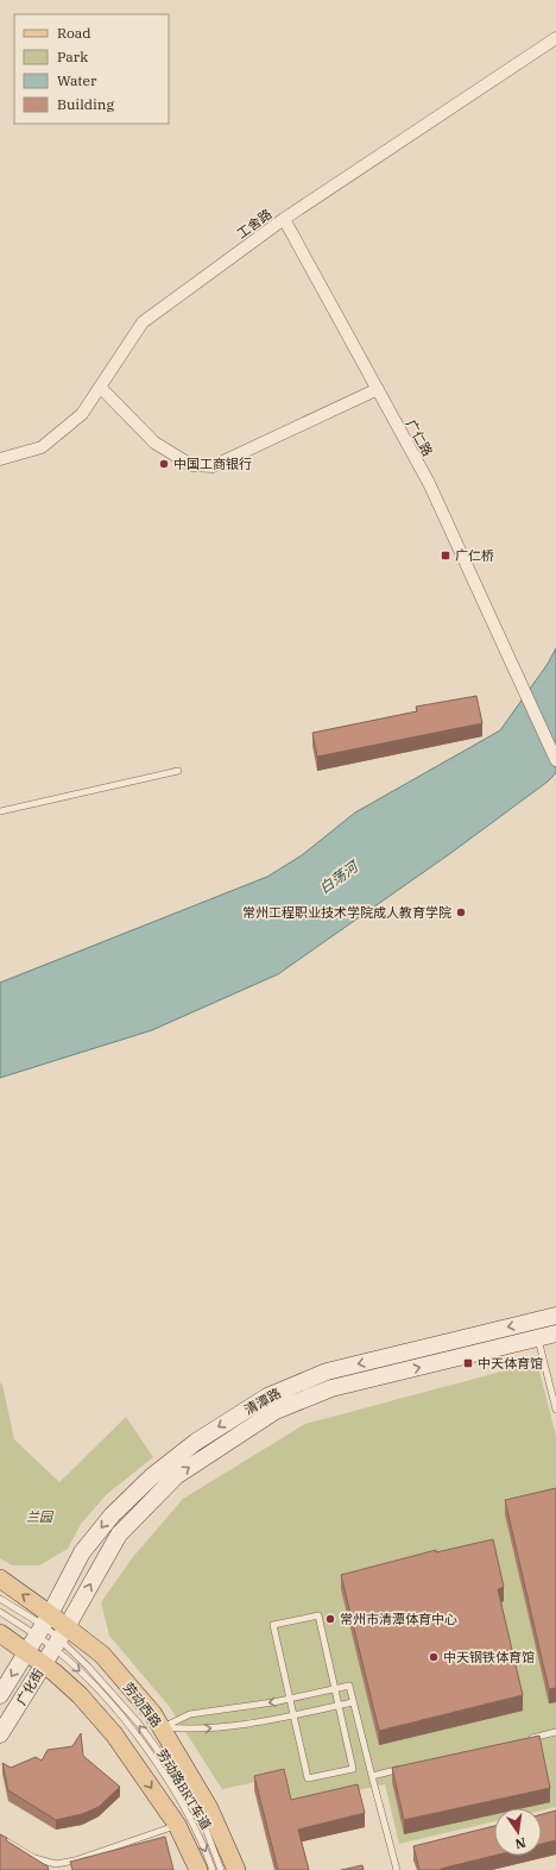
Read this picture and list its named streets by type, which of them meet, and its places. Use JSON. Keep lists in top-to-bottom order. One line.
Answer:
{"streets":{"main road":["清潭路","广化街","劳动西路"],"street":["工舍路","广仁路"],"lane":["劳动路BRT车道"]},"crossings":[["工舍路","广仁路"],["清潭路","广化街"],["清潭路","劳动西路"],["清潭路","劳动路BRT车道"],["广化街","劳动西路"],["广化街","劳动路BRT车道"],["劳动西路","劳动路BRT车道"]],"water":["白荡河"],"parks":["兰园"],"places":{"other":["中国工商银行","常州工程职业技术学院成人教育学院","常州市清潭体育中心","中天钢铁体育馆"],"transit":["广仁桥","中天体育馆"]},"legend":["Road","Park","Water","Building"],"north":"bottom"}
